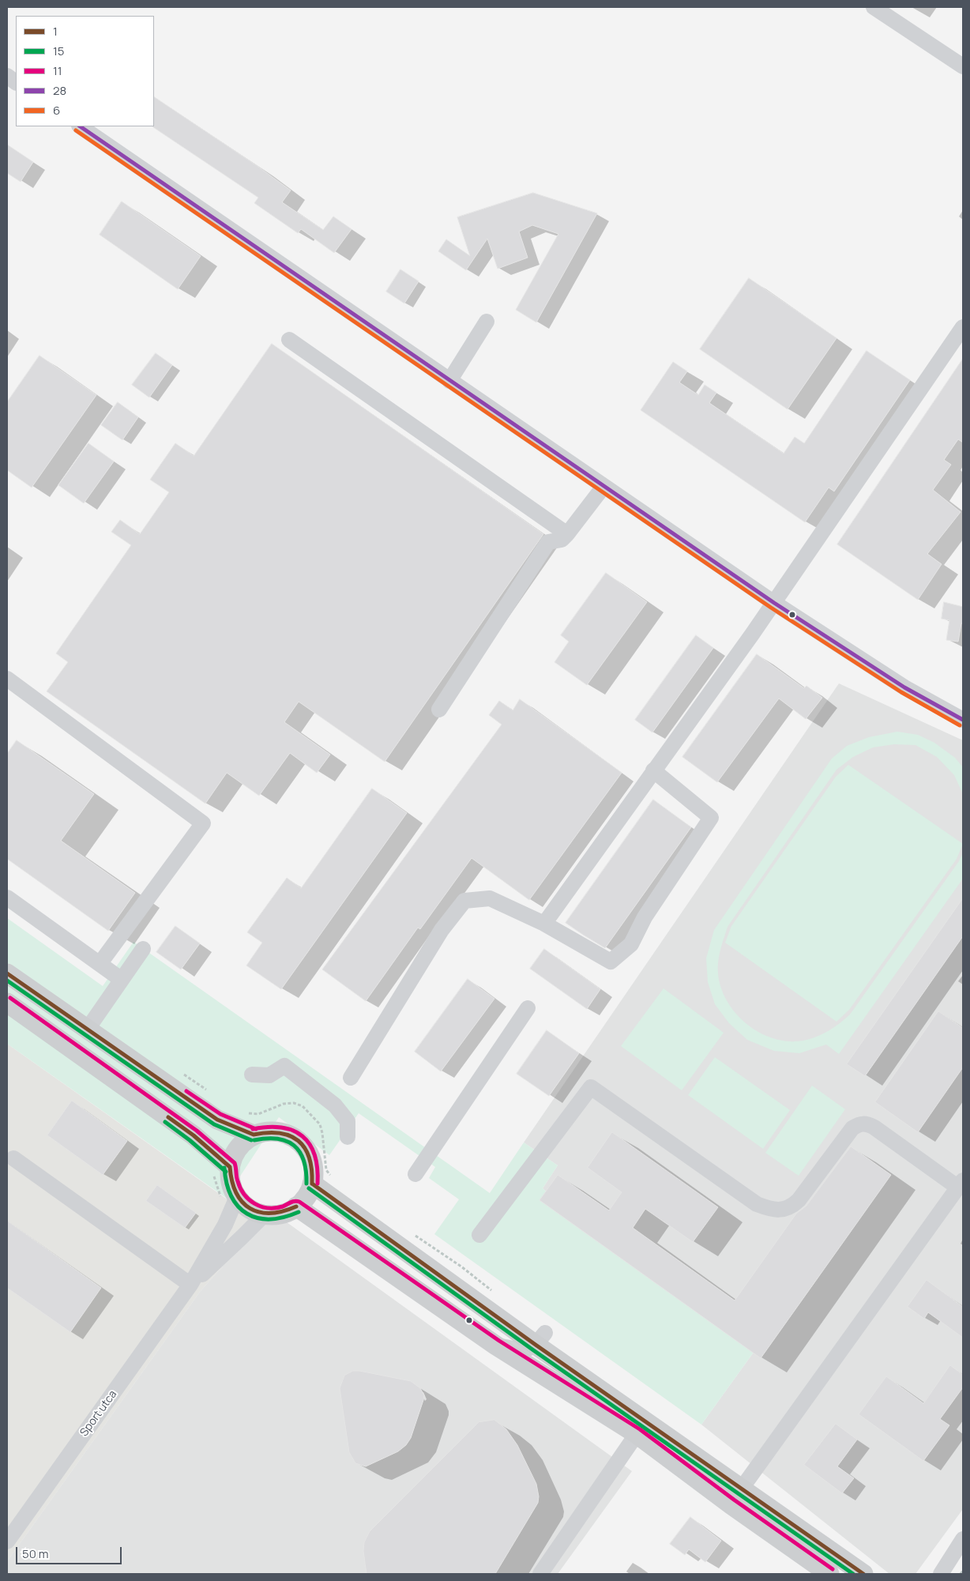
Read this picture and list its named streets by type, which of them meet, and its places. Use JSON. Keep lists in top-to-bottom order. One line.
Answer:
{"streets":{"street":["Sport utca"]},"lines":["transit line 28","transit line 6","transit line 1","transit line 15","transit line 11"],"legend":["1","15","11","28","6"],"scale_bar":"50 m"}
